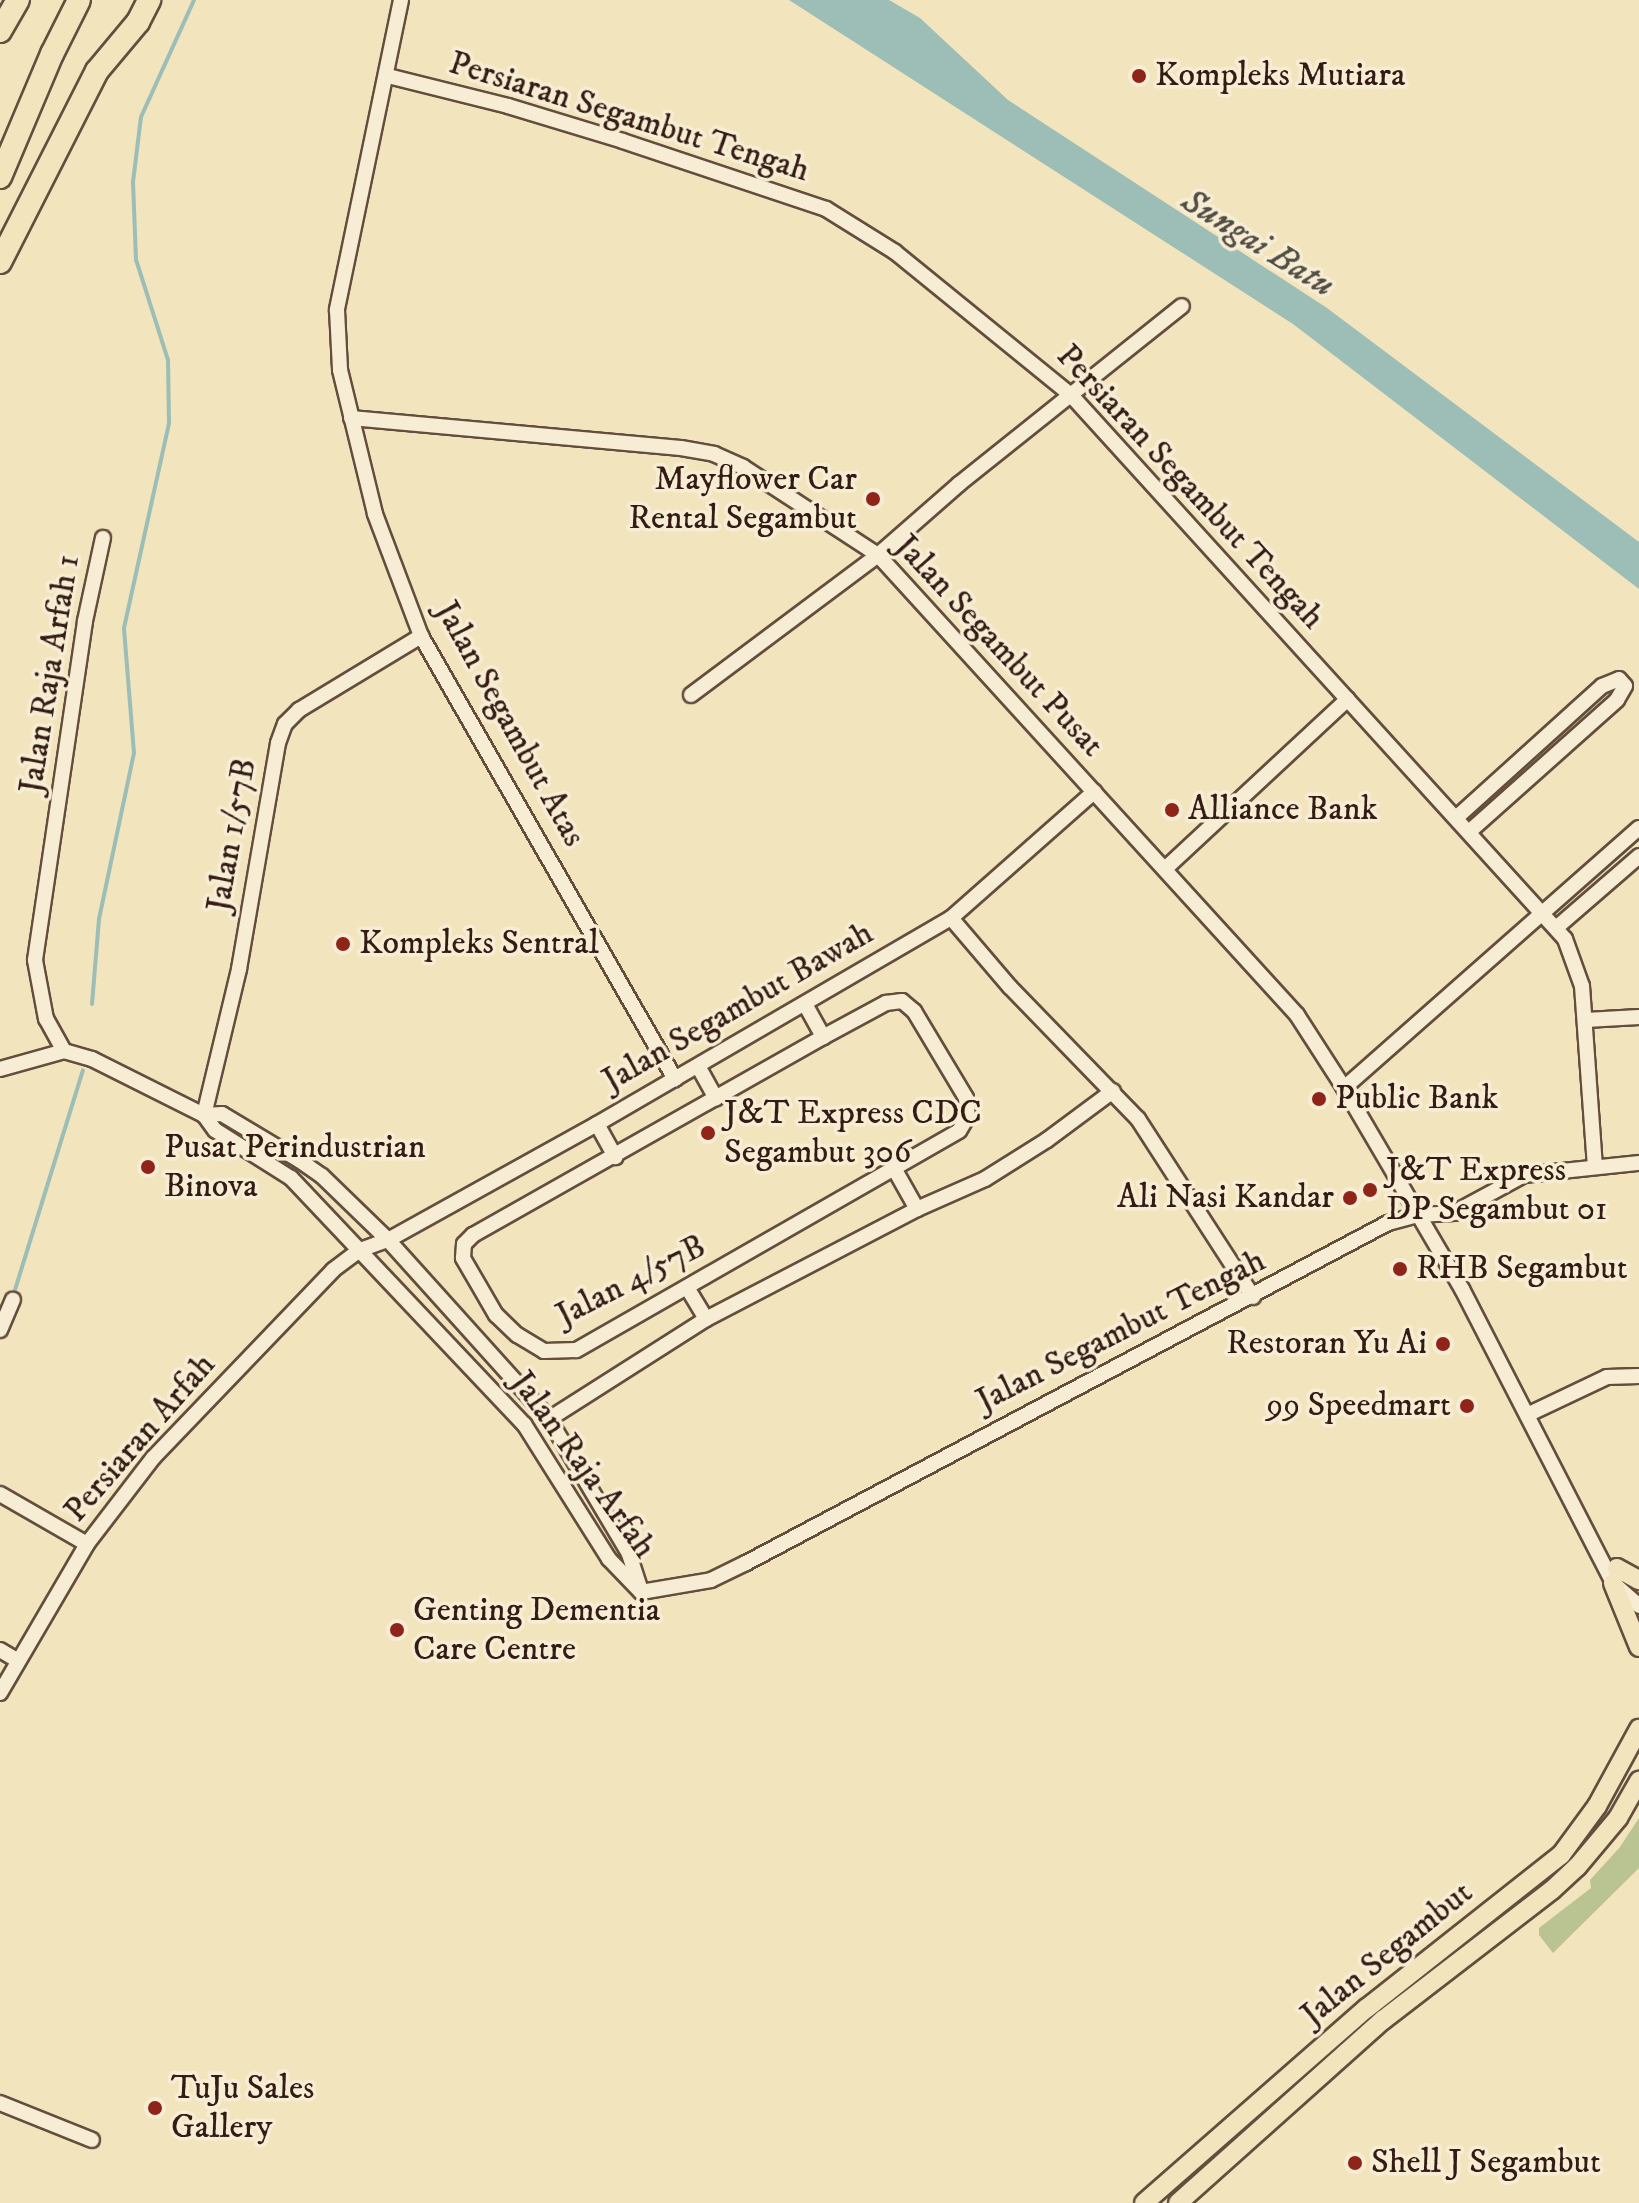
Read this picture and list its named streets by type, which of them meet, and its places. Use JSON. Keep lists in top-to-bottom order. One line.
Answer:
{"streets":{"main road":["Jalan Segambut"],"street":["Persiaran Segambut Tengah","Jalan Segambut Pusat","Jalan Raja Arfah 1","Jalan Segambut Atas","Jalan 1/57B","Jalan Segambut Bawah","Jalan 4/57B","Jalan Segambut Tengah","Persiaran Arfah","Jalan Raja Arfah"]},"crossings":[["Persiaran Segambut Tengah","Jalan Segambut Atas"],["Persiaran Segambut Tengah","Jalan Segambut Tengah"],["Jalan Segambut Pusat","Jalan Segambut Atas"],["Jalan Segambut Pusat","Jalan Segambut Bawah"],["Jalan Segambut Pusat","Jalan Segambut Tengah"],["Jalan Raja Arfah 1","Jalan Raja Arfah"],["Jalan Segambut Atas","Jalan 1/57B"],["Jalan Segambut Atas","Jalan Segambut Bawah"],["Jalan 1/57B","Jalan Raja Arfah"],["Jalan Segambut Bawah","Persiaran Arfah"],["Jalan Segambut Bawah","Jalan Raja Arfah"],["Jalan Segambut Tengah","Jalan Raja Arfah"],["Persiaran Arfah","Jalan Raja Arfah"]],"water":["Sungai Batu"],"places":["Kompleks Mutiara","Mayflower Car Rental Segambut","Alliance Bank","Kompleks Sentral","Public Bank","J&T Express CDC Segambut 306","Pusat Perindustrian Binova","J&T Express DP Segambut 01","Ali Nasi Kandar","RHB Segambut","Restoran Yu Ai","99 Speedmart","Genting Dementia Care Centre","TuJu Sales Gallery","Shell J Segambut"]}
